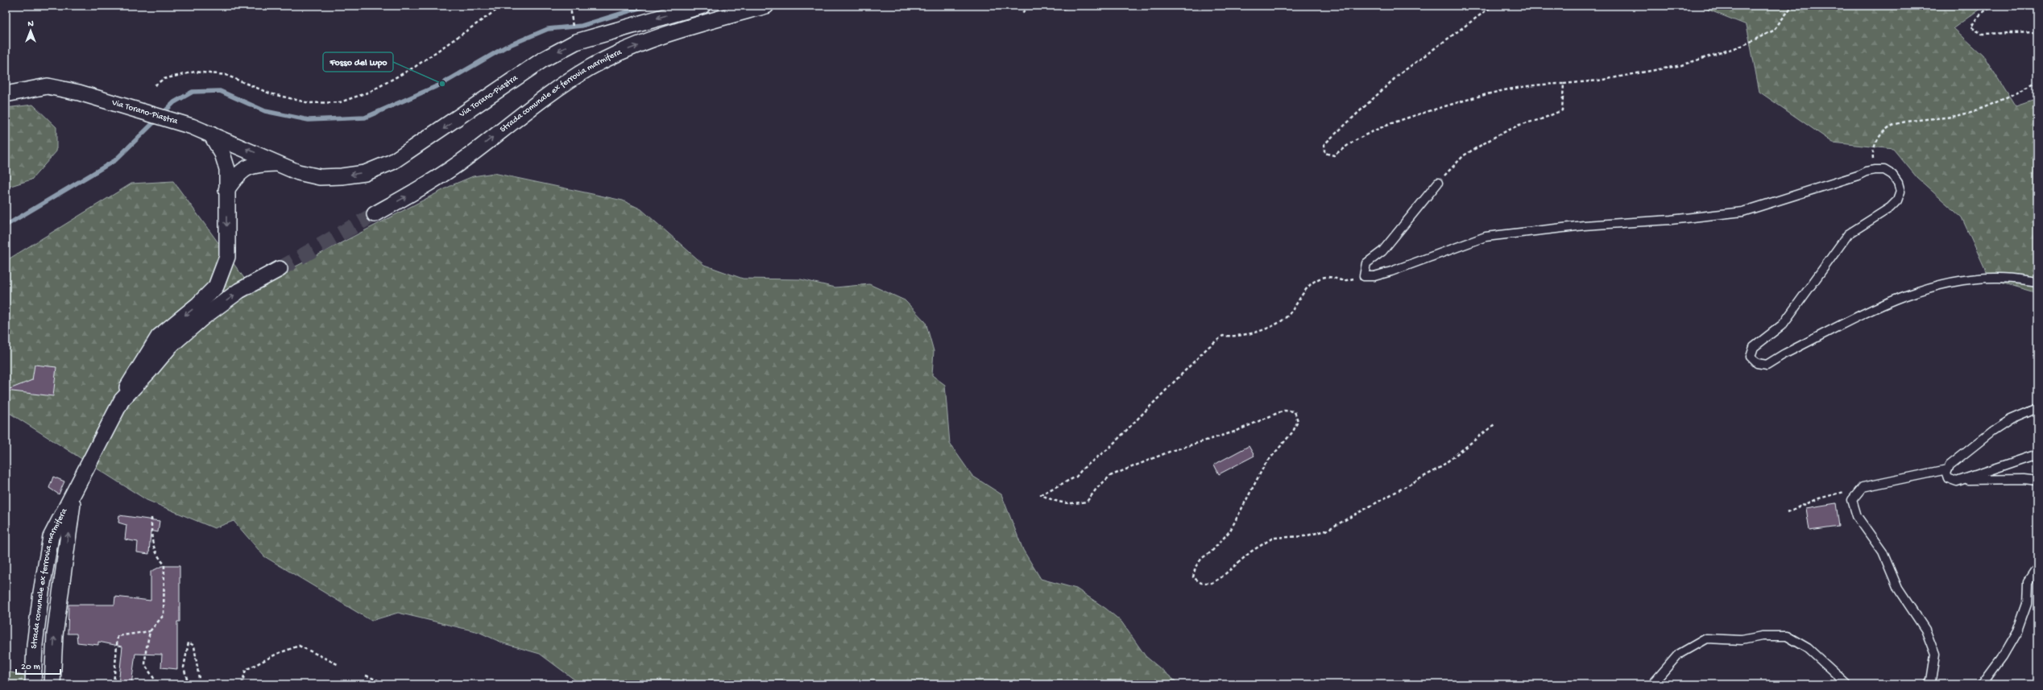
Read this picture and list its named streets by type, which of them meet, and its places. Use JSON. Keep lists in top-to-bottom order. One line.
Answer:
{"streets":{"street":["Strada comunale ex ferrovia marmifera","Via Torano-Piastra"]},"one_way":["Strada comunale ex ferrovia marmifera","Via Torano-Piastra"],"places":["Fosso del Lupo"],"scale_bar":"20 m","north":"top"}
